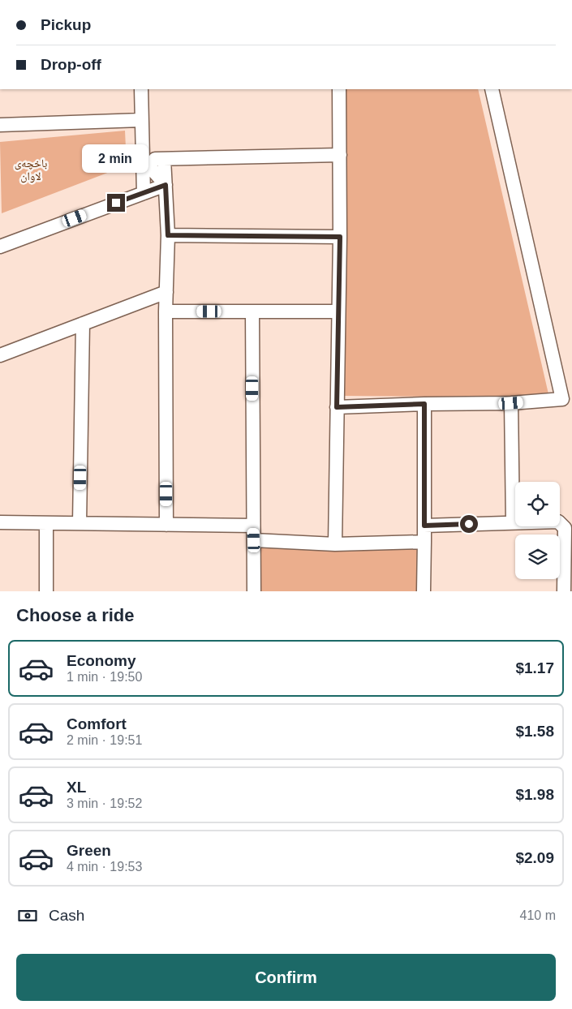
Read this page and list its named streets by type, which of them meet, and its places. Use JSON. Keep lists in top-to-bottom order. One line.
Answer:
{"parks":["باخچەی لاوان"],"page":{"banner":["Pickup","Drop-off"],"bubble":"2 min","heading":"Choose a ride","list":[{"name":"Economy","note":"1 min · 19:50","value":"$1.17"},{"name":"Comfort","note":"2 min · 19:51","value":"$1.58"},{"name":"XL","note":"3 min · 19:52","value":"$1.98"},{"name":"Green","note":"4 min · 19:53","value":"$2.09"}],"pay":["Cash","410 m"],"buttons":"Confirm"}}
